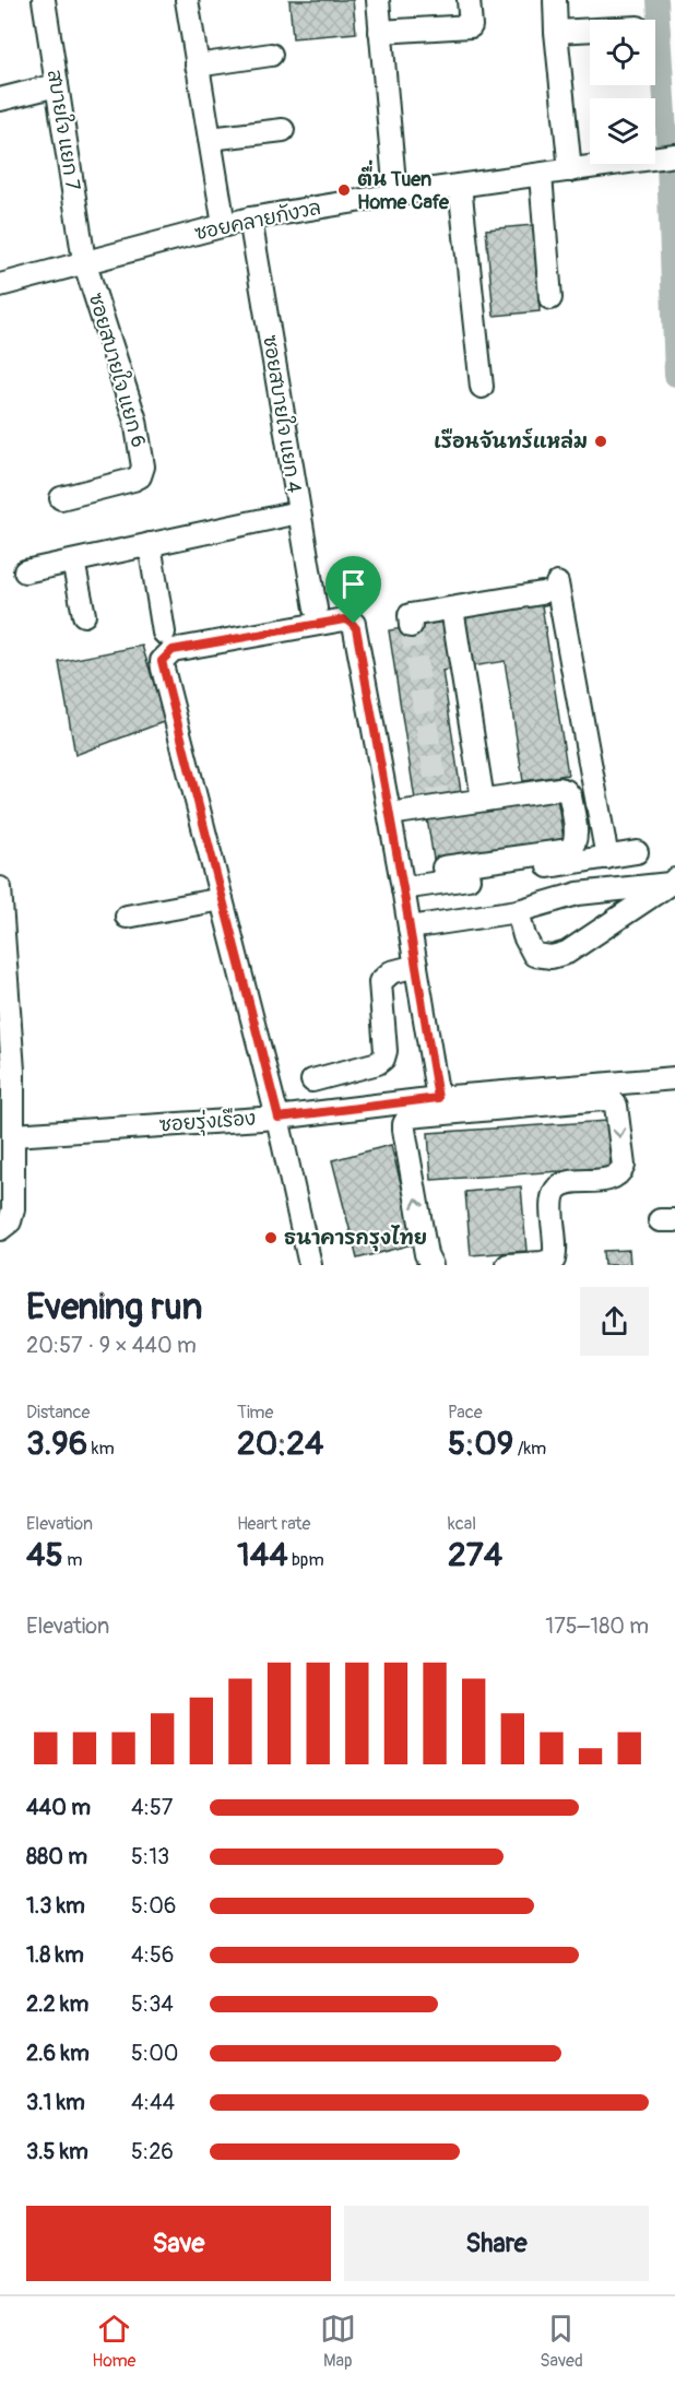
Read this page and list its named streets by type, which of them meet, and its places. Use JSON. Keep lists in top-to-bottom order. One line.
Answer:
{"streets":{"street":["สบายใจ แยก 7","ซอยคลายกังวล","ซอยสบายใจ แยก 6","ซอยสบายใจ แยก 4","ซอยรุ่งเรือง"]},"crossings":[["สบายใจ แยก 7","ซอยคลายกังวล"],["สบายใจ แยก 7","ซอยสบายใจ แยก 6"],["ซอยคลายกังวล","ซอยสบายใจ แยก 6"],["ซอยคลายกังวล","ซอยสบายใจ แยก 4"]],"places":["ตื่น Tuen Home Cafe","เรือนจันทร์แหล่ม","ธนาคารกรุงไทย"],"page":{"heading":["Evening run","20:57 · 9 × 440 m"],"stats":[["Distance","3.96 km"],["Time","20:24"],["Pace","5:09 /km"],["Elevation","45 m"],["Heart rate","144 bpm"],["kcal","274"]],"chart":["Elevation","175–180 m"],"list":[{"name":"440 m","note":"4:57"},{"name":"880 m","note":"5:13"},{"name":"1.3 km","note":"5:06"},{"name":"1.8 km","note":"4:56"},{"name":"2.2 km","note":"5:34"},{"name":"2.6 km","note":"5:00"},{"name":"3.1 km","note":"4:44"},{"name":"3.5 km","note":"5:26"}],"buttons":["Save","Share"],"tabs":["Home","Map","Saved"]}}
